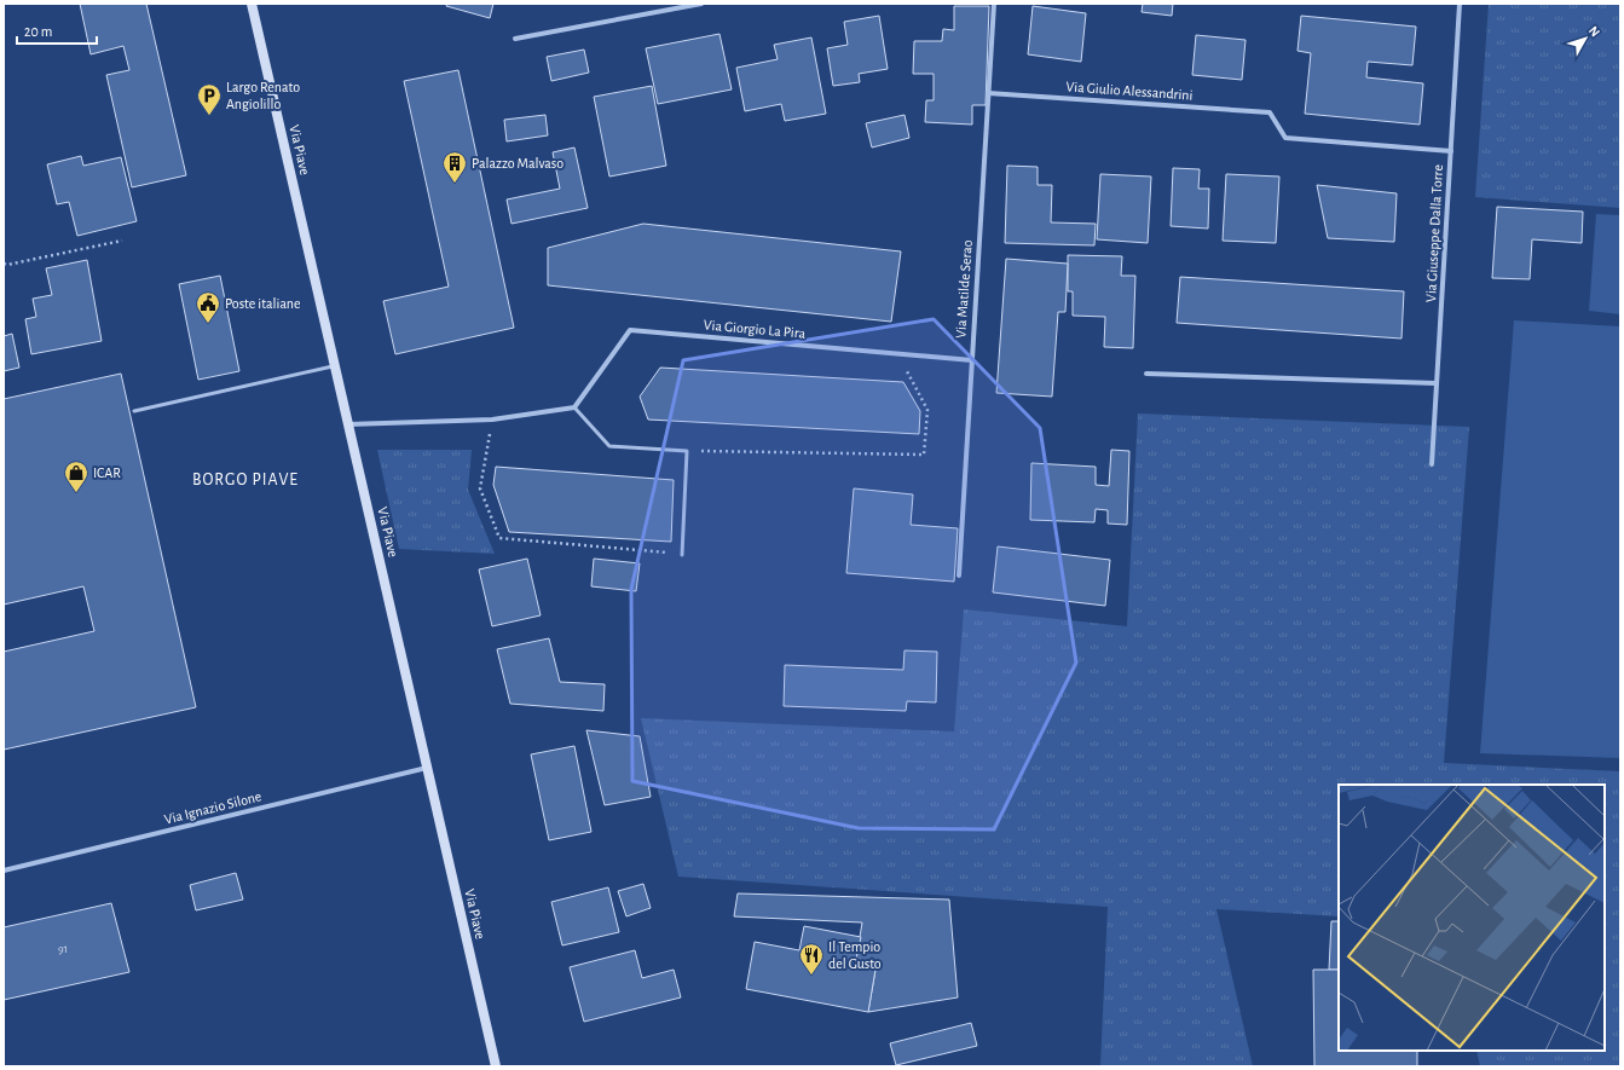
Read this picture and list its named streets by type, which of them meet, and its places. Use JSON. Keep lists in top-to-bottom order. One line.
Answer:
{"streets":{"main road":["Via Piave"],"street":["Via Giulio Alessandrini","Via Giuseppe Dalla Torre","Via Matilde Serao","Via Giorgio La Pira","Via Ignazio Silone"]},"crossings":[["Via Giulio Alessandrini","Via Giuseppe Dalla Torre"],["Via Giulio Alessandrini","Via Matilde Serao"],["Via Piave","Via Ignazio Silone"],["Via Matilde Serao","Via Giorgio La Pira"]],"districts":["BORGO PIAVE"],"places":{"parking":["Largo Renato Angiolillo"],"building":["Palazzo Malvaso"],"public building":["Poste italiane"],"shop":["ICAR"],"restaurant":["Il Tempio del Gusto"]},"house_numbers":["91"],"scale_bar":"20 m","north":"top right"}
